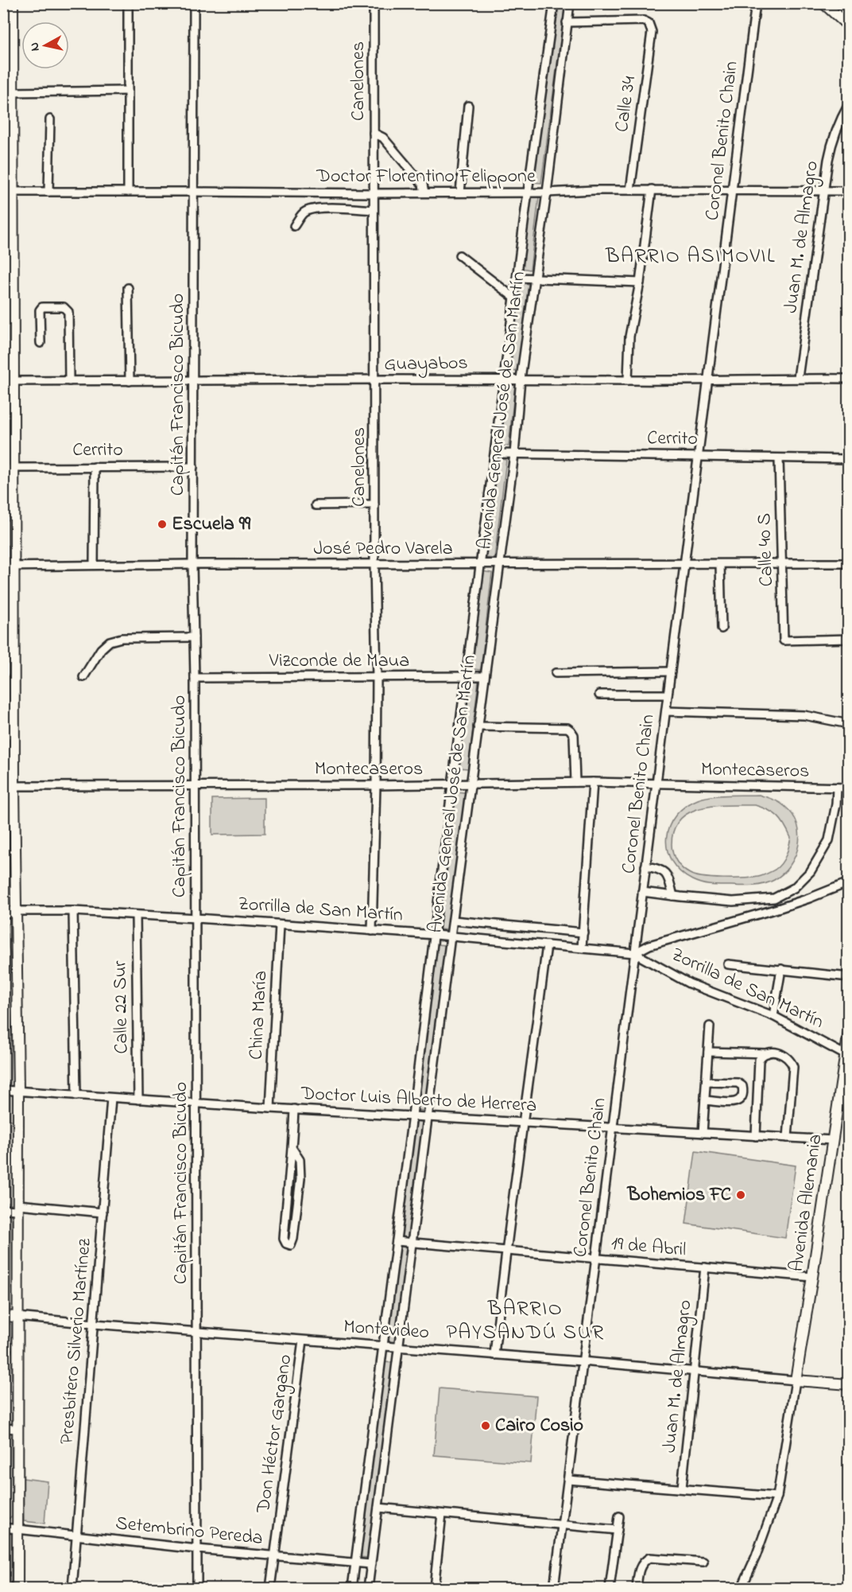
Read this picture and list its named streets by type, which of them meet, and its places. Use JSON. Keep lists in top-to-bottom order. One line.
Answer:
{"streets":{"street":["Canelones","Calle 34","Coronel Benito Chain","Doctor Florentino Felippone","Juan M. de Almagro","Guayabos","Capitán Francisco Bicudo","Avenida General José de San Martín","Cerrito","José Pedro Varela","Calle 40 S","Vizconde de Maua","Montecaseros","Zorrilla de San Martín","Calle 22 Sur","China María","Doctor Luis Alberto de Herrera","Avenida Alemania","19 de Abril","Montevideo","Presbítero Silverio Martínez","Don Héctor Gargano","Setembrino Pereda"]},"crossings":[["Canelones","Doctor Florentino Felippone"],["Canelones","Guayabos"],["Canelones","José Pedro Varela"],["Canelones","Vizconde de Maua"],["Canelones","Montecaseros"],["Canelones","Zorrilla de San Martín"],["Calle 34","Doctor Florentino Felippone"],["Calle 34","Avenida General José de San Martín"],["Coronel Benito Chain","Doctor Florentino Felippone"],["Coronel Benito Chain","Guayabos"],["Coronel Benito Chain","Cerrito"],["Coronel Benito Chain","José Pedro Varela"],["Coronel Benito Chain","Montecaseros"],["Coronel Benito Chain","Zorrilla de San Martín"],["Coronel Benito Chain","Doctor Luis Alberto de Herrera"],["Coronel Benito Chain","19 de Abril"],["Coronel Benito Chain","Montevideo"],["Doctor Florentino Felippone","Juan M. de Almagro"],["Doctor Florentino Felippone","Capitán Francisco Bicudo"],["Doctor Florentino Felippone","Avenida General José de San Martín"],["Juan M. de Almagro","Guayabos"],["Juan M. de Almagro","19 de Abril"],["Juan M. de Almagro","Montevideo"],["Guayabos","Capitán Francisco Bicudo"],["Guayabos","Avenida General José de San Martín"],["Capitán Francisco Bicudo","Cerrito"],["Capitán Francisco Bicudo","José Pedro Varela"],["Capitán Francisco Bicudo","Vizconde de Maua"],["Capitán Francisco Bicudo","Montecaseros"],["Capitán Francisco Bicudo","Zorrilla de San Martín"],["Capitán Francisco Bicudo","Doctor Luis Alberto de Herrera"],["Capitán Francisco Bicudo","Montevideo"],["Capitán Francisco Bicudo","Setembrino Pereda"],["Avenida General José de San Martín","Cerrito"],["Avenida General José de San Martín","José Pedro Varela"],["Avenida General José de San Martín","Vizconde de Maua"],["Avenida General José de San Martín","Montecaseros"],["Avenida General José de San Martín","Zorrilla de San Martín"],["Avenida General José de San Martín","Doctor Luis Alberto de Herrera"],["Avenida General José de San Martín","19 de Abril"],["Avenida General José de San Martín","Montevideo"],["Avenida General José de San Martín","Setembrino Pereda"],["Cerrito","Calle 40 S"],["José Pedro Varela","Calle 40 S"],["Zorrilla de San Martín","Calle 22 Sur"],["Zorrilla de San Martín","China María"],["Zorrilla de San Martín","Avenida Alemania"],["Calle 22 Sur","Doctor Luis Alberto de Herrera"],["China María","Doctor Luis Alberto de Herrera"],["Doctor Luis Alberto de Herrera","Avenida Alemania"],["Doctor Luis Alberto de Herrera","Presbítero Silverio Martínez"],["Avenida Alemania","19 de Abril"],["Avenida Alemania","Montevideo"],["Montevideo","Presbítero Silverio Martínez"],["Montevideo","Don Héctor Gargano"],["Presbítero Silverio Martínez","Setembrino Pereda"],["Don Héctor Gargano","Setembrino Pereda"]],"districts":["BARRIO ASIMOVIL","BARRIO PAYSANDÚ SUR"],"places":["Escuela 99","Bohemios FC","Cairo Cosio"],"north":"left"}
